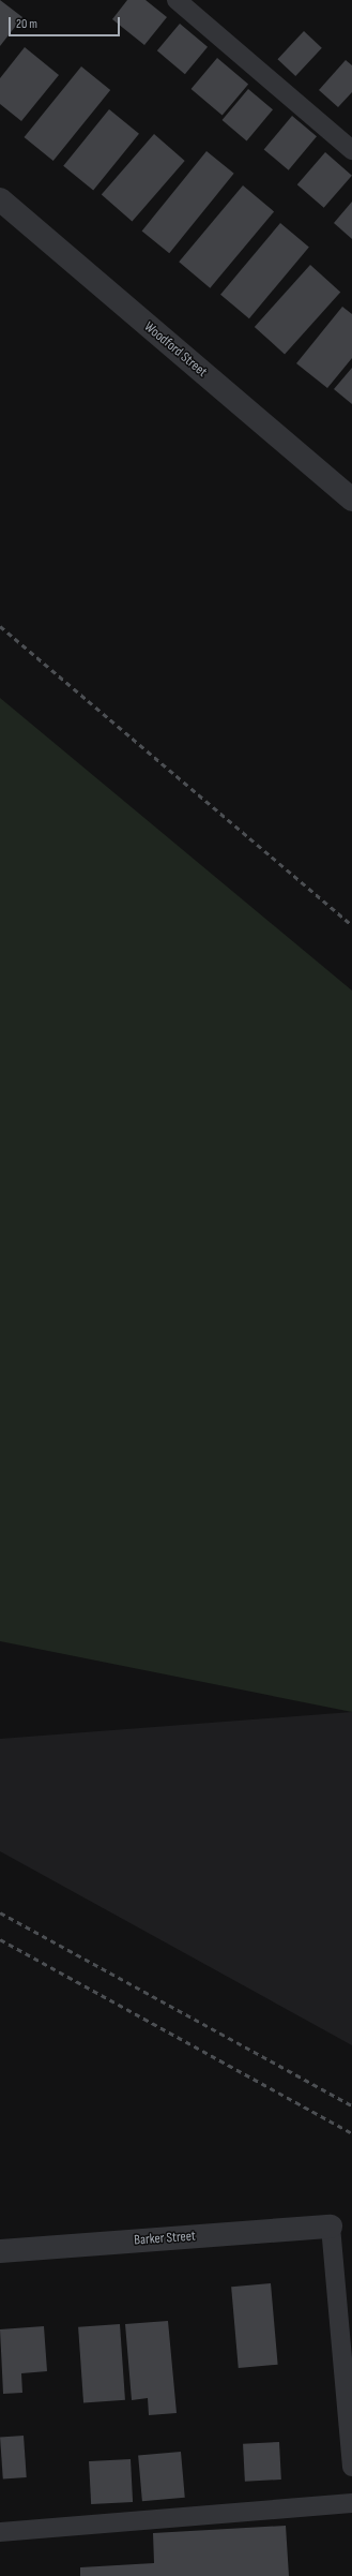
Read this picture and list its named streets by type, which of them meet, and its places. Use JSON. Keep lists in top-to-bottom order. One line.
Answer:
{"streets":{"street":["Woodford Street","Barker Street"]},"scale_bar":"20 m"}
